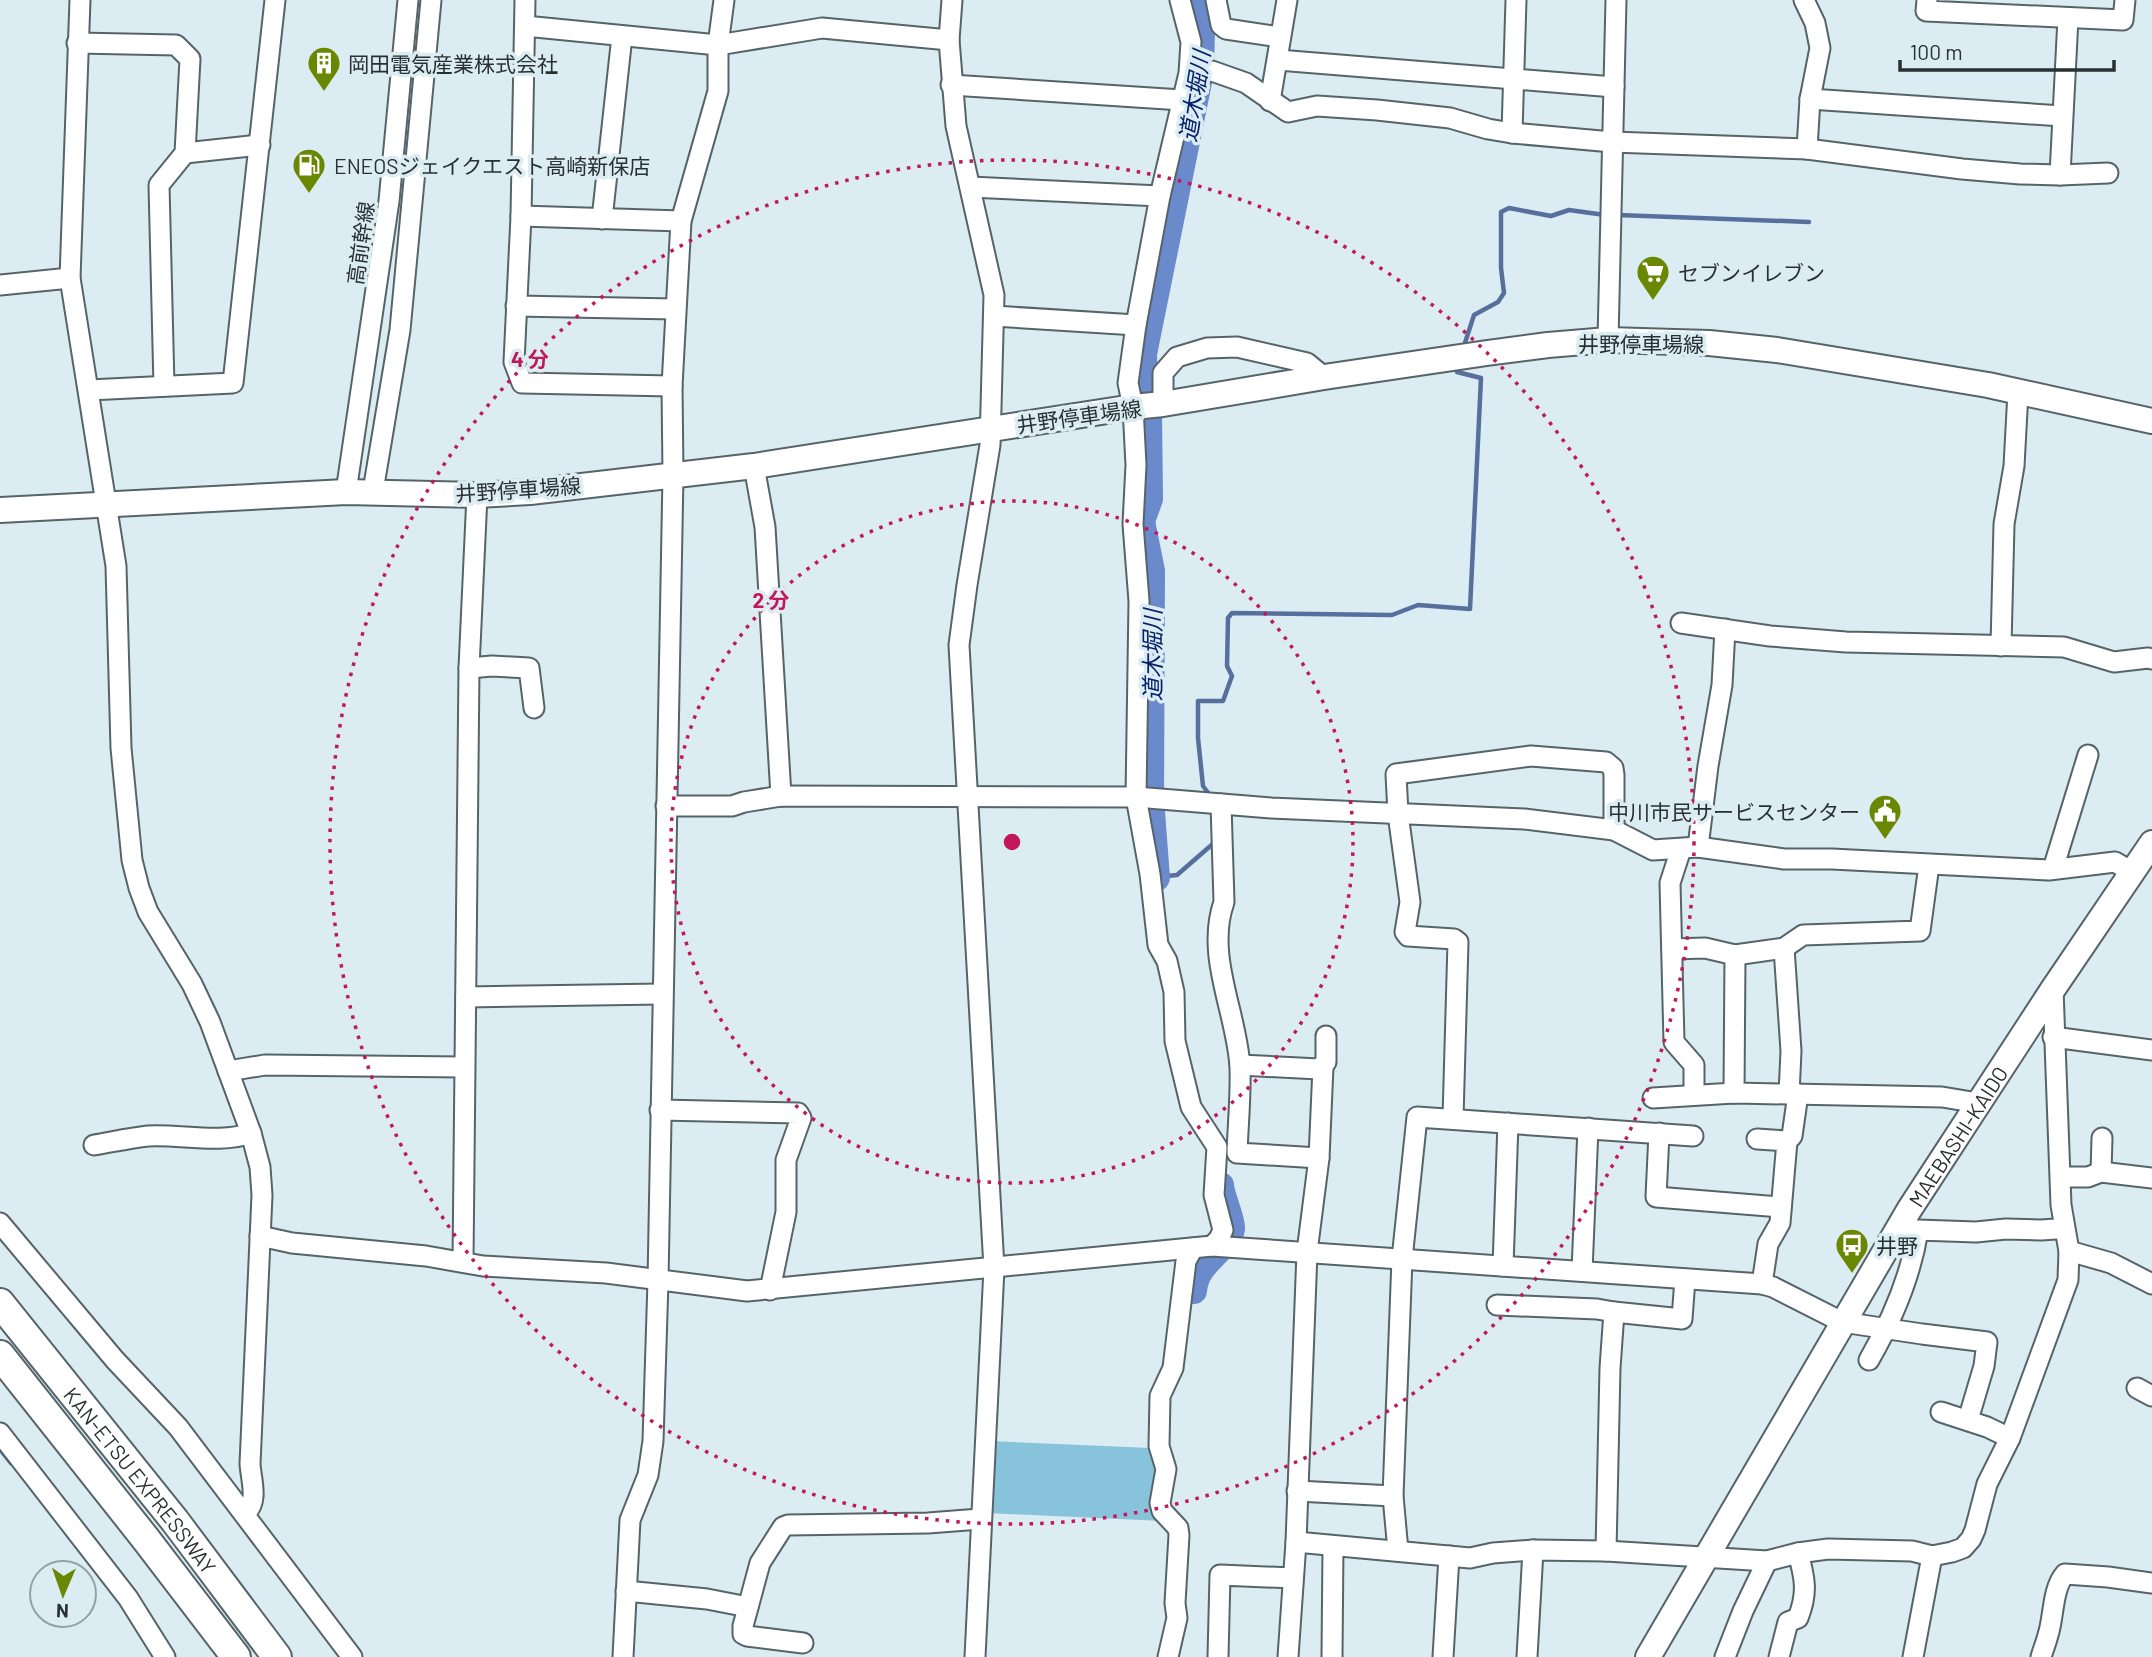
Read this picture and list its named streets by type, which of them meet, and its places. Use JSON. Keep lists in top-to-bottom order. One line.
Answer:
{"streets":{"highway":["KAN-ETSU EXPRESSWAY"],"main road":["井野停車場線","MAEBASHI-KAIDO"],"street":["高前幹線"]},"crossings":[["高前幹線","井野停車場線"]],"water":["道木堀川"],"places":{"building":["岡田電気産業株式会社"],"fuel station":["ENEOSジェイクエスト高崎新保店"],"supermarket":["セブンイレブン"],"public building":["中川市民サービスセンター"],"bus stop":["井野"]},"scale_bar":"100 m","north":"bottom","rings":["4 分","2 分"]}
